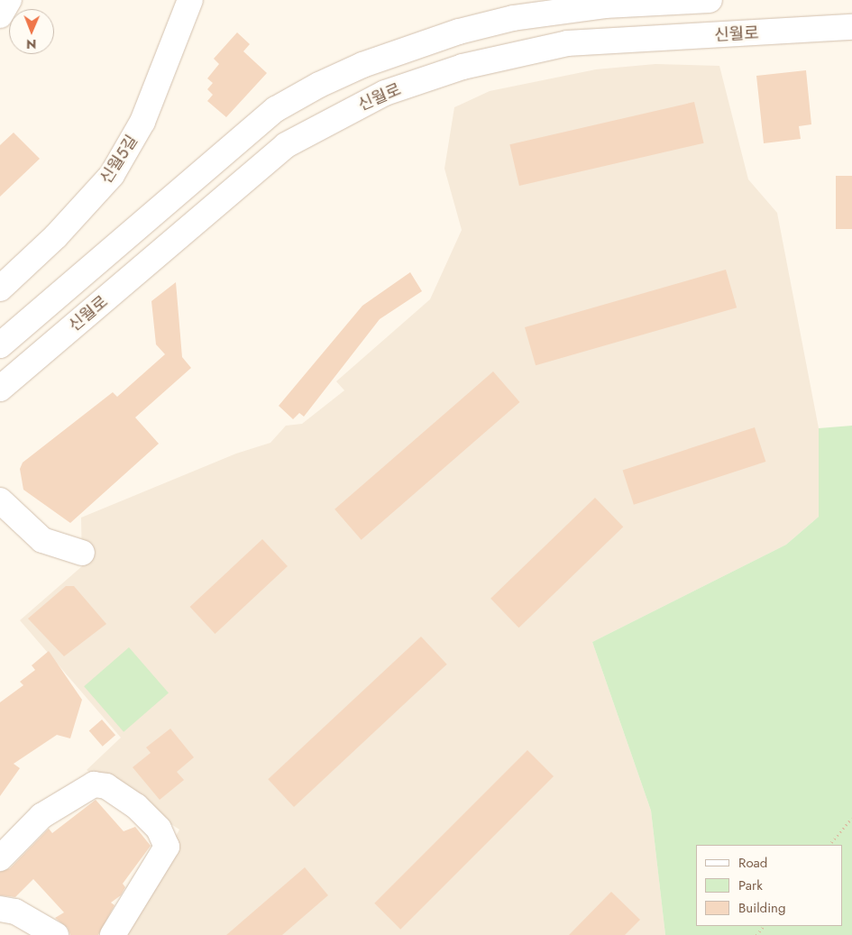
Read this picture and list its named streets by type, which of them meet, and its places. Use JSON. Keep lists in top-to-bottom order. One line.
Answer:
{"streets":{"street":["신월로","신월5길"]},"legend":["Road","Park","Building"],"north":"bottom"}
